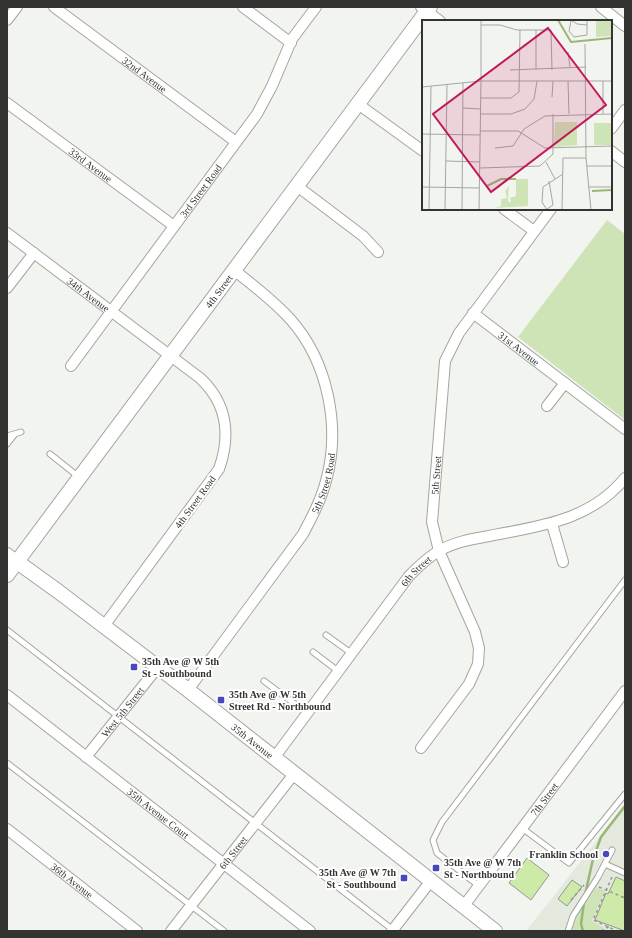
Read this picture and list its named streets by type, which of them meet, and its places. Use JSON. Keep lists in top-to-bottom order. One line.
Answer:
{"streets":{"main road":["4th Street","35th Avenue"],"street":["32nd Avenue","33rd Avenue","3rd Street Road","34th Avenue","31st Avenue","5th Street","5th Street Road","4th Street Road","6th Street","West 5th Street","7th Street","35th Avenue Court","36th Avenue"]},"crossings":[["32nd Avenue","3rd Street Road"],["33rd Avenue","3rd Street Road"],["3rd Street Road","34th Avenue"],["4th Street","34th Avenue"],["4th Street","5th Street Road"],["4th Street","4th Street Road"],["4th Street","35th Avenue"],["34th Avenue","4th Street Road"],["31st Avenue","5th Street"],["5th Street","6th Street"],["5th Street Road","35th Avenue"],["4th Street Road","35th Avenue"],["6th Street","35th Avenue"],["6th Street","35th Avenue Court"],["West 5th Street","35th Avenue"],["West 5th Street","35th Avenue Court"],["35th Avenue","7th Street"]],"places":{"transit":["35th Ave @ W 5th St - Southbound","35th Ave @ W 5th Street Rd - Northbound","35th Ave @ W 7th St - Northbound","35th Ave @ W 7th St - Southbound"],"other":["Franklin School"]}}
